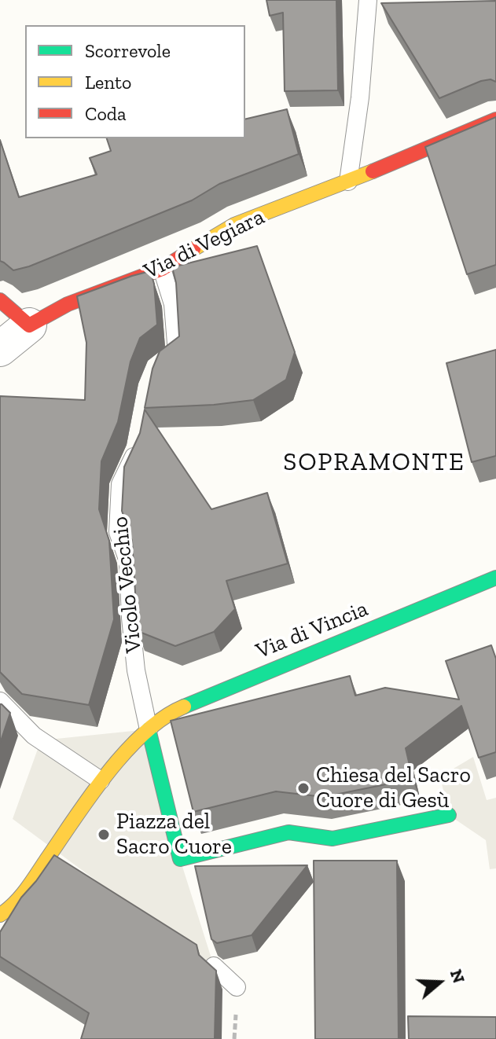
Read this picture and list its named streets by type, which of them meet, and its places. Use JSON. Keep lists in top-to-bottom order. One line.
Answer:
{"streets":{"street":["Via di Vegiara","Via di Vincia"],"lane":["Vicolo Vecchio"]},"crossings":[["Vicolo Vecchio","Via di Vincia"]],"districts":["SOPRAMONTE"],"places":["Chiesa del Sacro Cuore di Gesù","Piazza del Sacro Cuore"],"legend":["Scorrevole","Lento","Coda"],"north":"right"}
